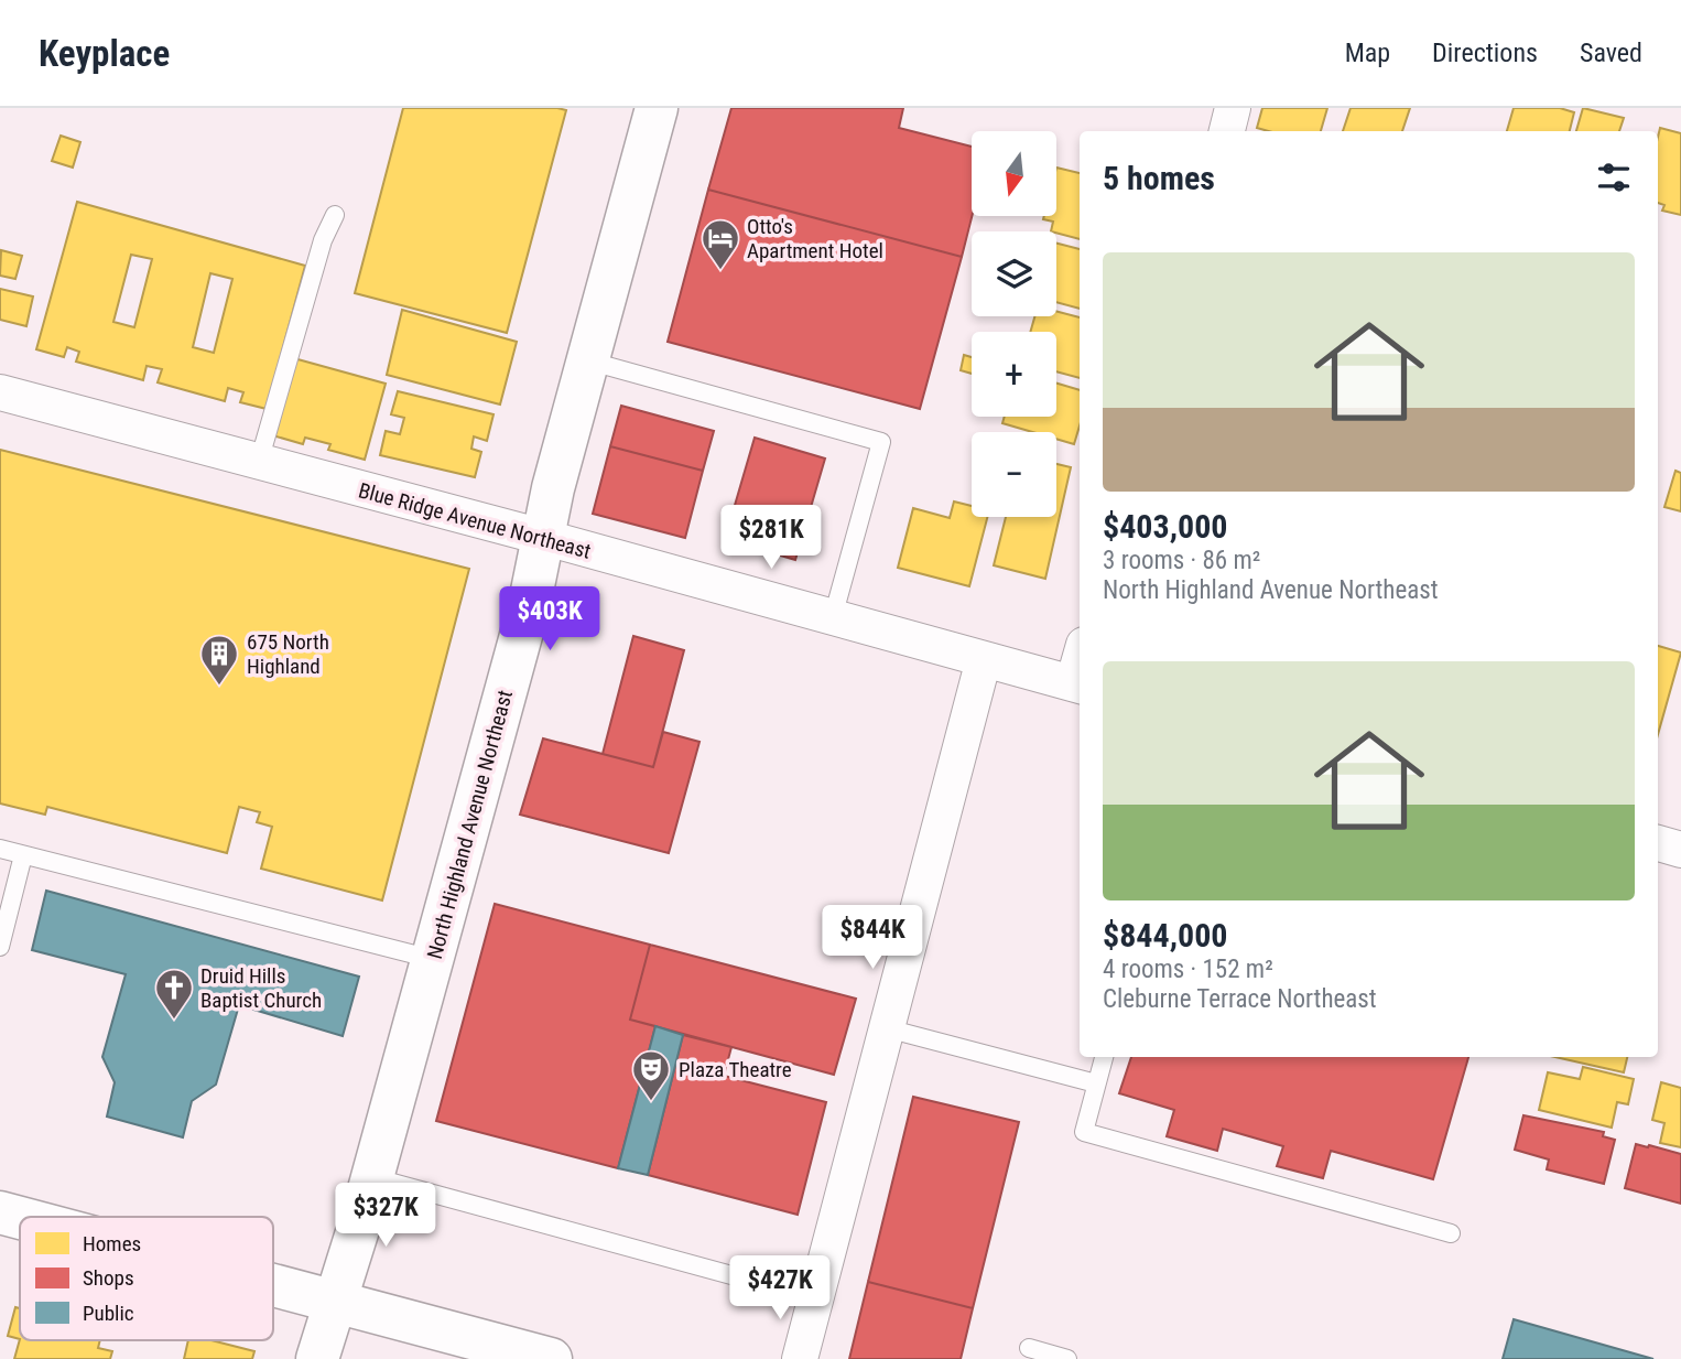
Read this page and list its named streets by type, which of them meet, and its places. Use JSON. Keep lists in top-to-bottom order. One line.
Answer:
{"streets":{"main road":["North Highland Avenue Northeast"],"street":["Blue Ridge Avenue Northeast"]},"crossings":[["Blue Ridge Avenue Northeast","North Highland Avenue Northeast"]],"places":{"hotel":["Otto's Apartment Hotel"],"building":["675 North Highland"],"church":["Druid Hills Baptist Church"],"theatre":["Plaza Theatre"]},"legend":["Homes","Shops","Public"],"north":"bottom","page":{"header":"Keyplace","nav":["Map","Directions","Saved"],"map_buttons":["+","−"],"heading":"5 homes","list":[{"name":"$403,000","note":"3 rooms · 86 m² · North Highland Avenue Northeast"},{"name":"$844,000","note":"4 rooms · 152 m² · Cleburne Terrace Northeast"}],"price":["$281K","$403K","$844K","$327K","$427K"]}}
